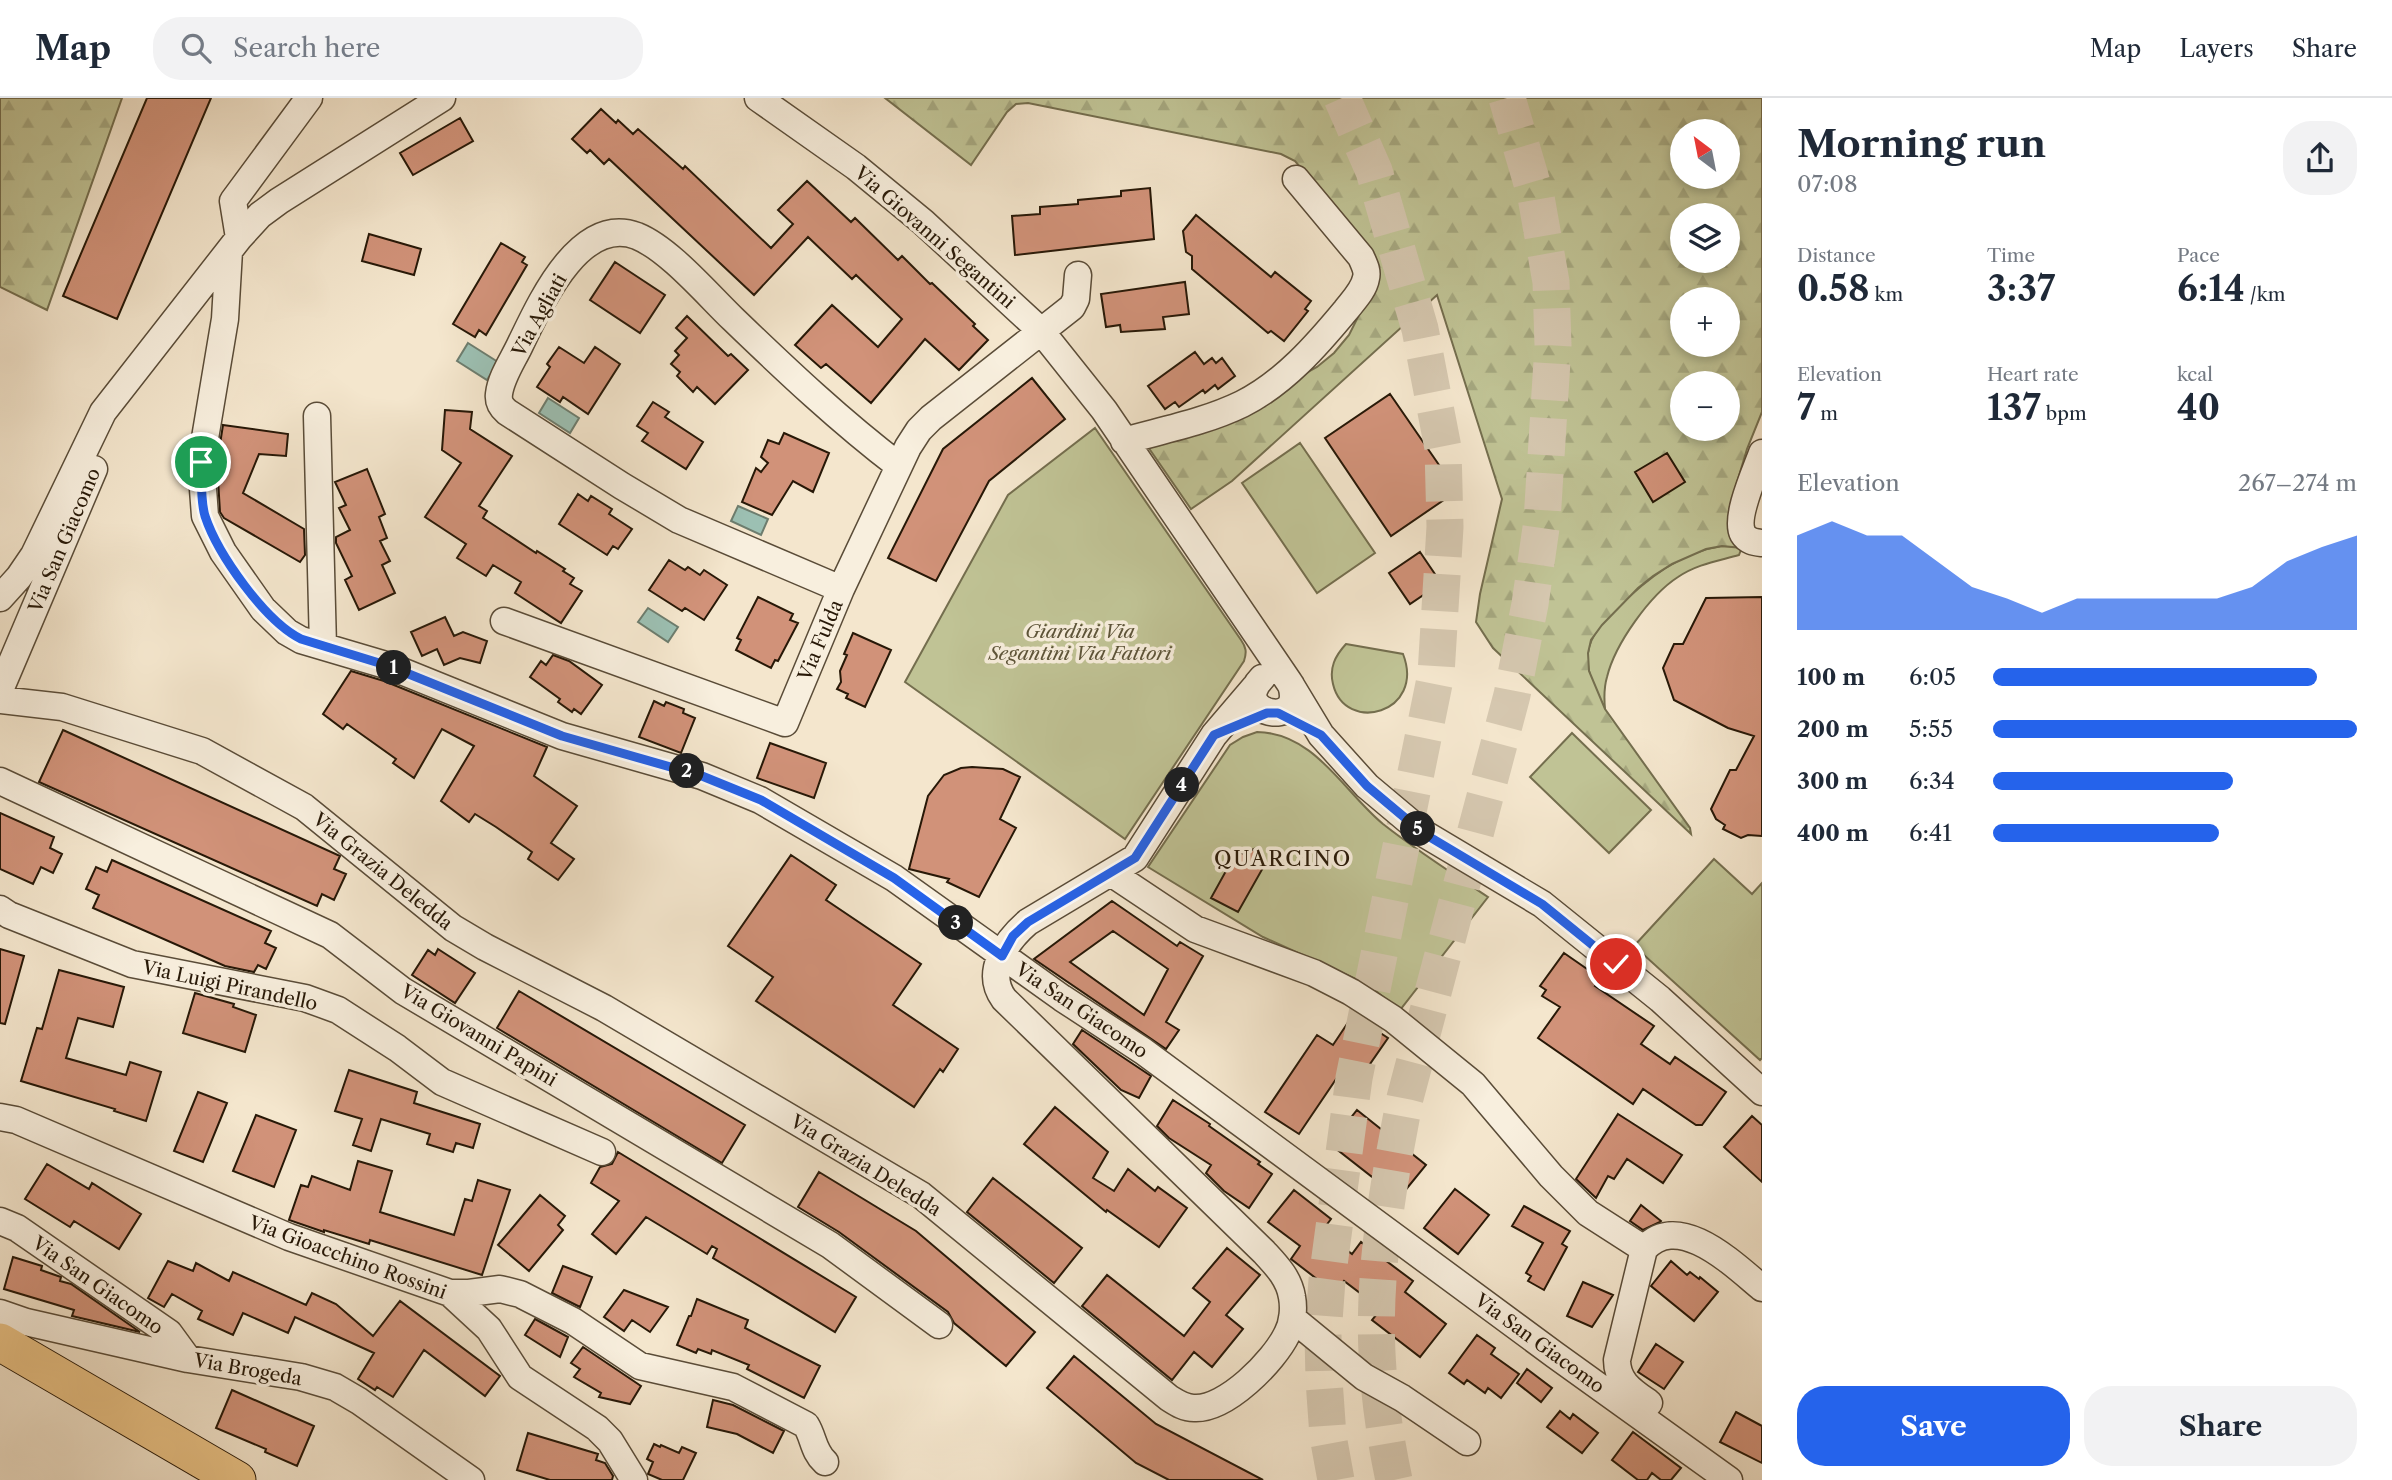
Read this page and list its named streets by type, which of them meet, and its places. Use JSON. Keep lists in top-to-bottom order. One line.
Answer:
{"streets":{"street":["Via Giovanni Segantini","Via Agliati","Via San Giacomo","Via Fulda","Via Grazia Deledda","Via Luigi Pirandello","Via Giovanni Papini","Via Gioacchino Rossini","Via Brogeda"]},"crossings":[["Via Giovanni Segantini","Via Fulda"],["Via Agliati","Via Fulda"],["Via San Giacomo","Via Brogeda"]],"districts":["QUARCINO"],"parks":["Giardini Via Segantini Via Fattori"],"north":"top left","page":{"header":"Map","search":"Search here","nav":["Map","Layers","Share"],"heading":["Morning run","07:08"],"map_buttons":["+","−"],"stats":[["Distance","0.58 km"],["Time","3:37"],["Pace","6:14 /km"],["Elevation","7 m"],["Heart rate","137 bpm"],["kcal","40"]],"chart":["Elevation","267–274 m"],"pins":["1","2","4","5","3"],"list":[{"name":"100 m","note":"6:05"},{"name":"200 m","note":"5:55"},{"name":"300 m","note":"6:34"},{"name":"400 m","note":"6:41"}],"buttons":["Save","Share"]}}
